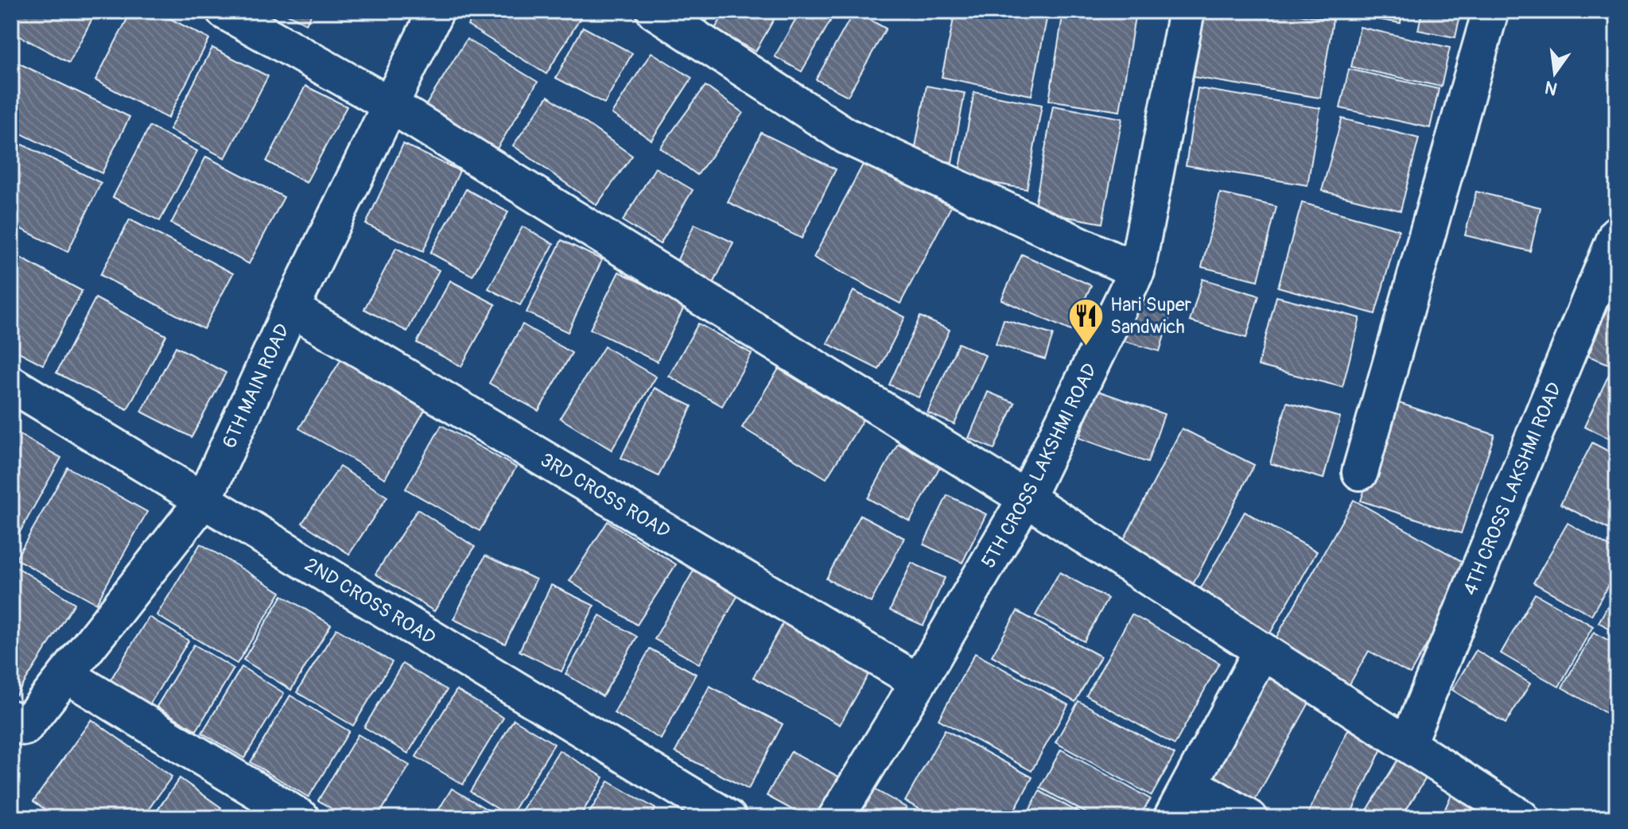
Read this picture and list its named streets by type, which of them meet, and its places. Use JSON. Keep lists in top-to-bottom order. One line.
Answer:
{"streets":{"street":["6TH MAIN ROAD","5TH CROSS LAKSHMI ROAD","4TH CROSS LAKSHMI ROAD","3RD CROSS ROAD","2ND CROSS ROAD"]},"crossings":[["6TH MAIN ROAD","3RD CROSS ROAD"],["6TH MAIN ROAD","2ND CROSS ROAD"],["5TH CROSS LAKSHMI ROAD","3RD CROSS ROAD"]],"places":{"restaurant":["Hari Super Sandwich"]},"north":"bottom"}
